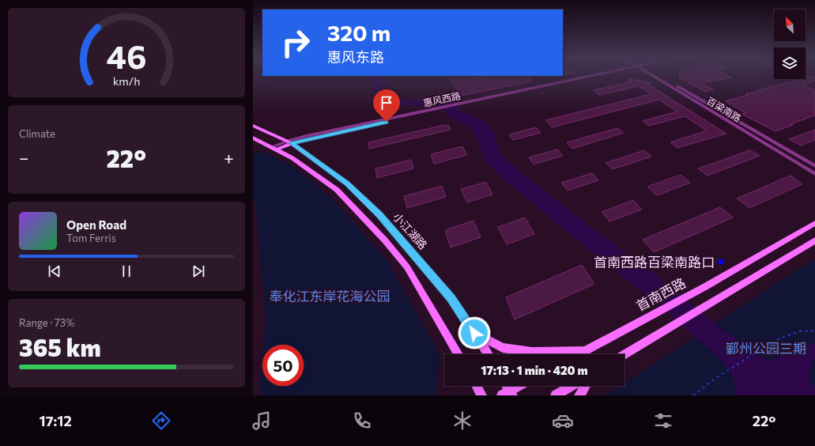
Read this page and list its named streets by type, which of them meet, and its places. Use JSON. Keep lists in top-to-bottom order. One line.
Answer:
{"streets":{"main road":["惠风西路","小江湖路","首南西路"],"street":["百梁南路"]},"crossings":[["惠风西路","小江湖路"]],"parks":["奉化江东岸花海公园","鄞州公园三期"],"places":{"transit":["首南西路百梁南路口"]},"north":"top left","page":{"turn":["320 m","惠风东路"],"tile":["Climate",["Range · 73%","365 km"]],"heat":["−","22°","+"],"song":["Open Road","Tom Ferris"],"limit":"50","trip":"17:13 · 1 min · 420 m","tabs":["17:12","22°"],"gauge":["46","km/h"]}}
